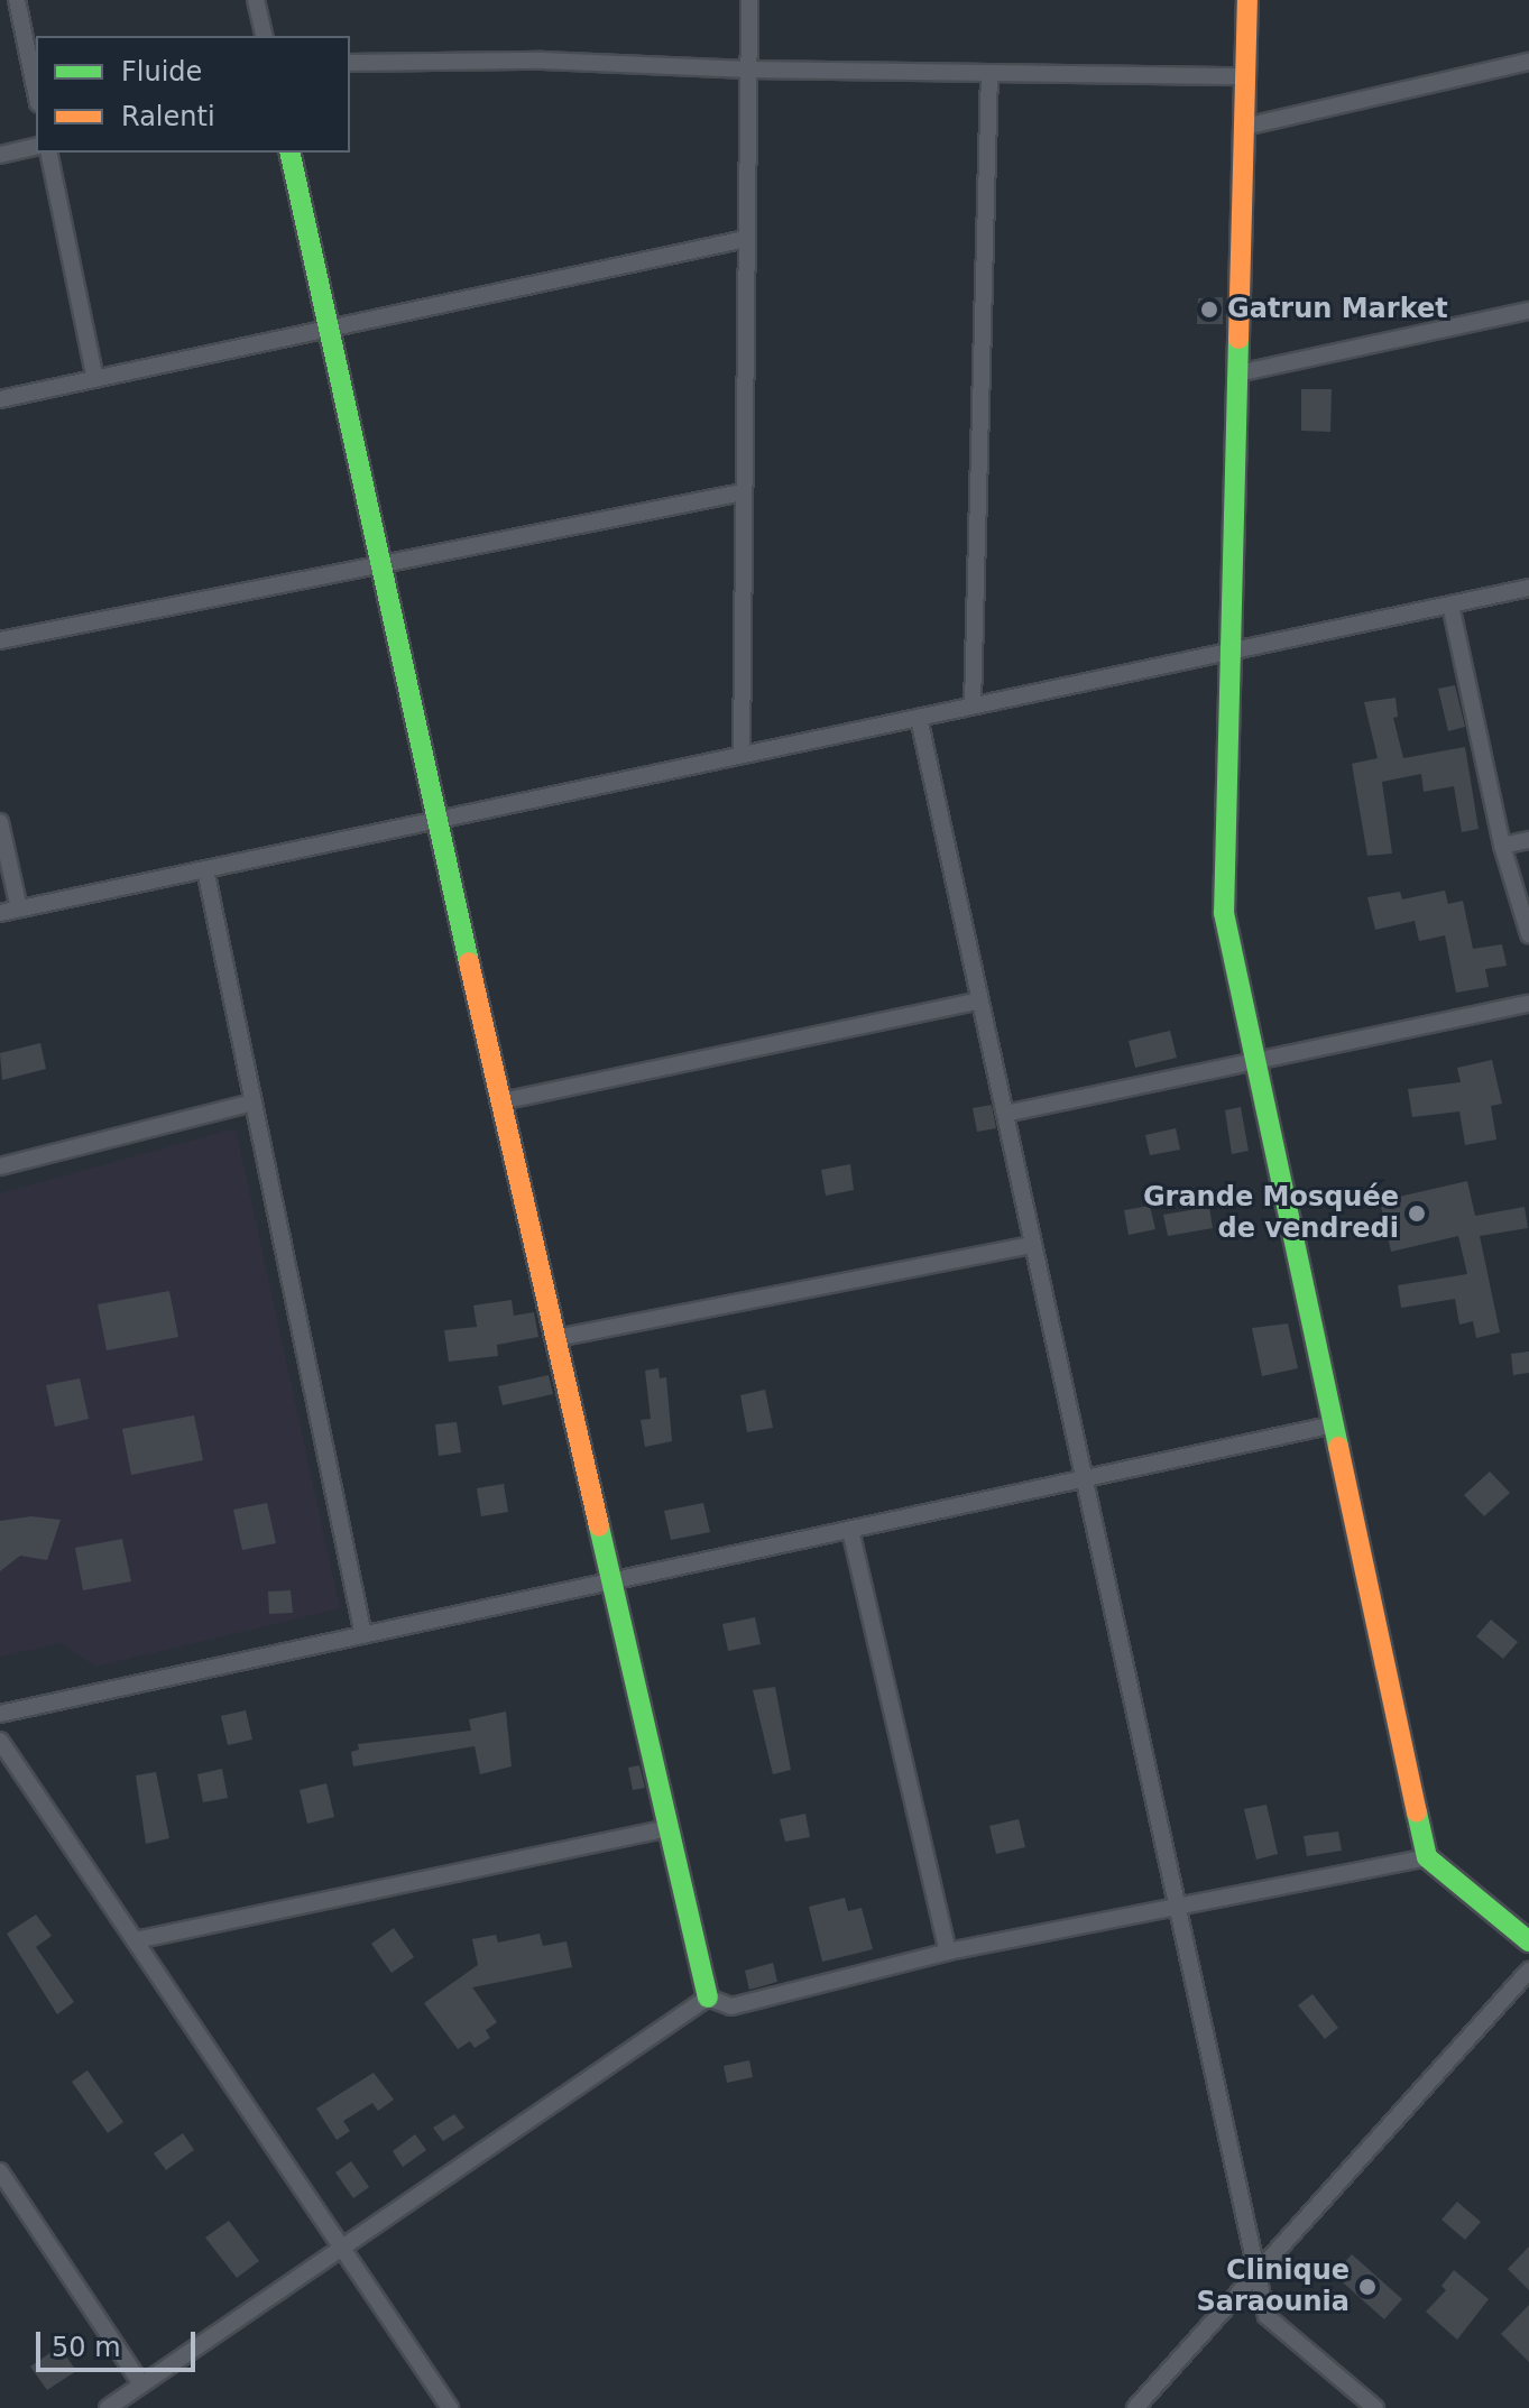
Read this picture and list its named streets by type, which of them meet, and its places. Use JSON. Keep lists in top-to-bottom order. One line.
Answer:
{"places":["Gatrun Market","Grande Mosquée de vendredi","Clinique Saraounia"],"legend":["Fluide","Ralenti"],"scale_bar":"50 m"}
